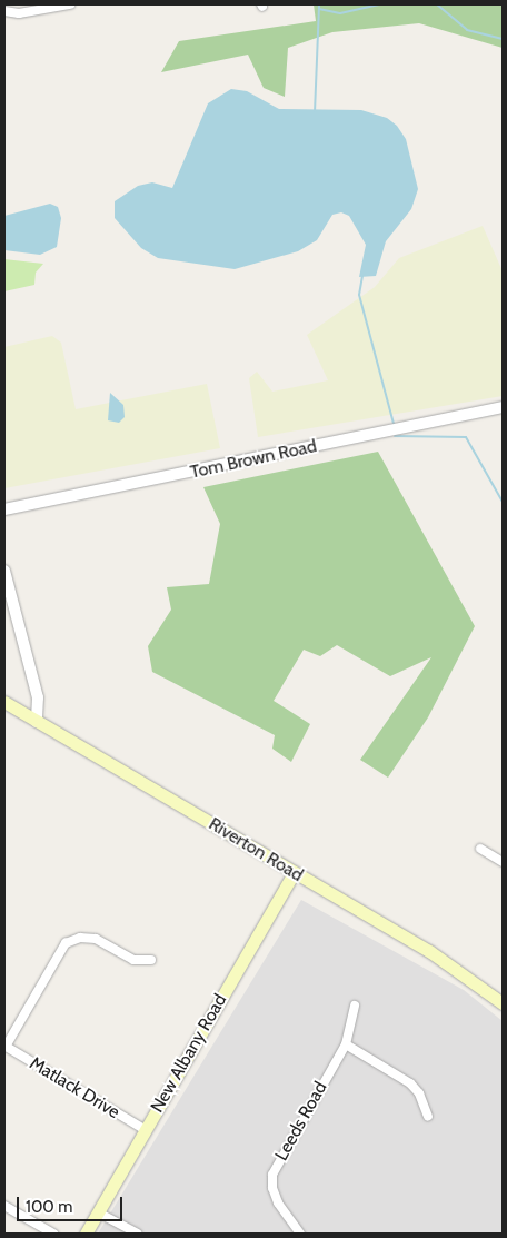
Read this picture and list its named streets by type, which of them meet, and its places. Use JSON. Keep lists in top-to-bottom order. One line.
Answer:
{"streets":{"main road":["Riverton Road","New Albany Road"],"street":["Tom Brown Road","Matlack Drive","Leeds Road"]},"crossings":[["Riverton Road","New Albany Road"],["New Albany Road","Matlack Drive"]],"scale_bar":"100 m"}
